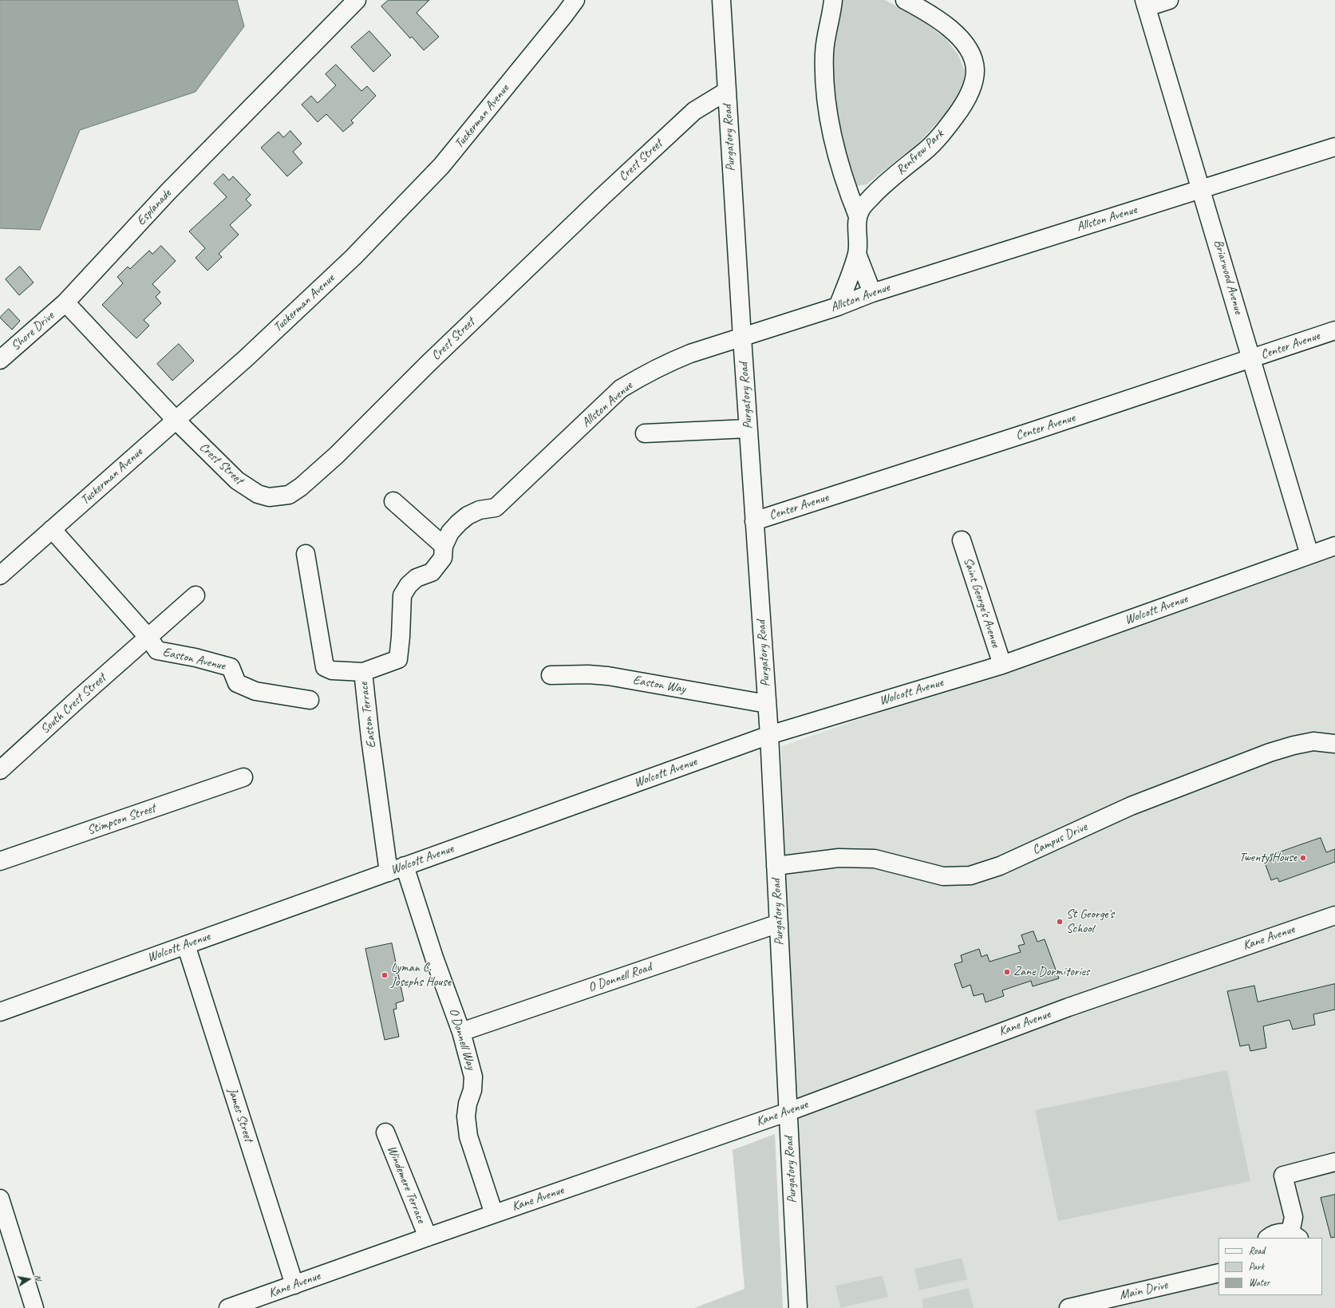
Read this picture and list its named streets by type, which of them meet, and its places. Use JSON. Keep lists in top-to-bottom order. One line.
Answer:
{"streets":{"street":["Tuckerman Avenue","Purgatory Road","Renfrew Park","Crest Street","Esplanade","Allston Avenue","Briarwood Avenue","Shore Drive","Center Avenue","Saint George's Avenue","Wolcott Avenue","Easton Avenue","Easton Way","South Crest Street","Easton Terrace","Stimpson Street","Campus Drive","Kane Avenue","O Donnell Road","O Donnell Way","James Street","Windemere Terrace","Main Drive"]},"crossings":[["Tuckerman Avenue","Crest Street"],["Purgatory Road","Crest Street"],["Purgatory Road","Allston Avenue"],["Purgatory Road","Center Avenue"],["Purgatory Road","Wolcott Avenue"],["Purgatory Road","Easton Way"],["Purgatory Road","Campus Drive"],["Purgatory Road","Kane Avenue"],["Purgatory Road","O Donnell Road"],["Renfrew Park","Allston Avenue"],["Esplanade","Shore Drive"],["Allston Avenue","Briarwood Avenue"],["Allston Avenue","Easton Terrace"],["Briarwood Avenue","Center Avenue"],["Briarwood Avenue","Wolcott Avenue"],["Saint George's Avenue","Wolcott Avenue"],["Wolcott Avenue","Easton Terrace"],["Wolcott Avenue","O Donnell Way"],["Wolcott Avenue","James Street"],["Easton Avenue","South Crest Street"],["Kane Avenue","O Donnell Way"],["Kane Avenue","James Street"],["Kane Avenue","Windemere Terrace"],["O Donnell Road","O Donnell Way"]],"places":["Twenty House","St George's School","Zane Dormitories","Lyman C. Josephs House"],"legend":["Road","Park","Water"],"north":"right"}
